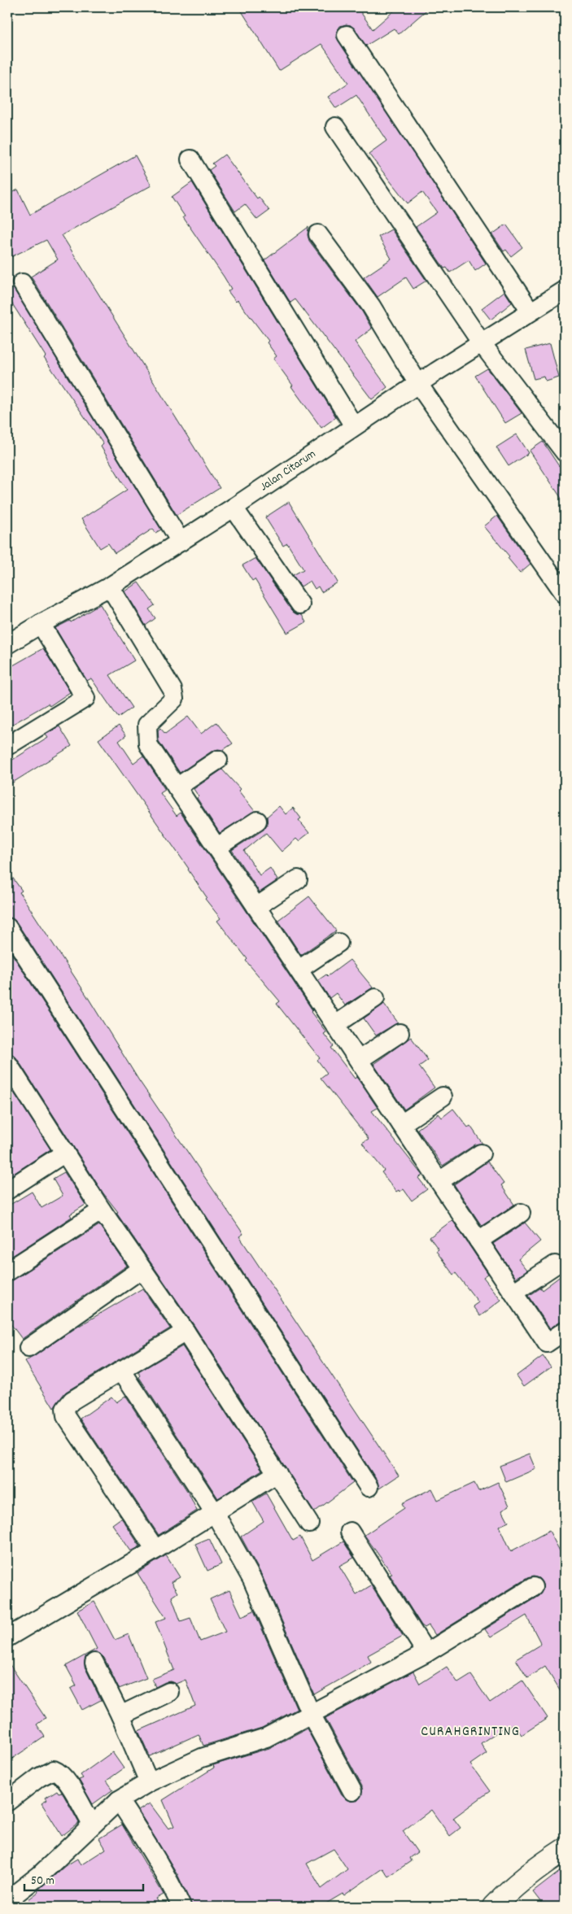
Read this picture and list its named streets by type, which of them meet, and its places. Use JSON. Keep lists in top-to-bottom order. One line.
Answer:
{"streets":{"street":["Jalan Citarum"]},"districts":["CURAHGRINTING"],"scale_bar":"50 m"}
